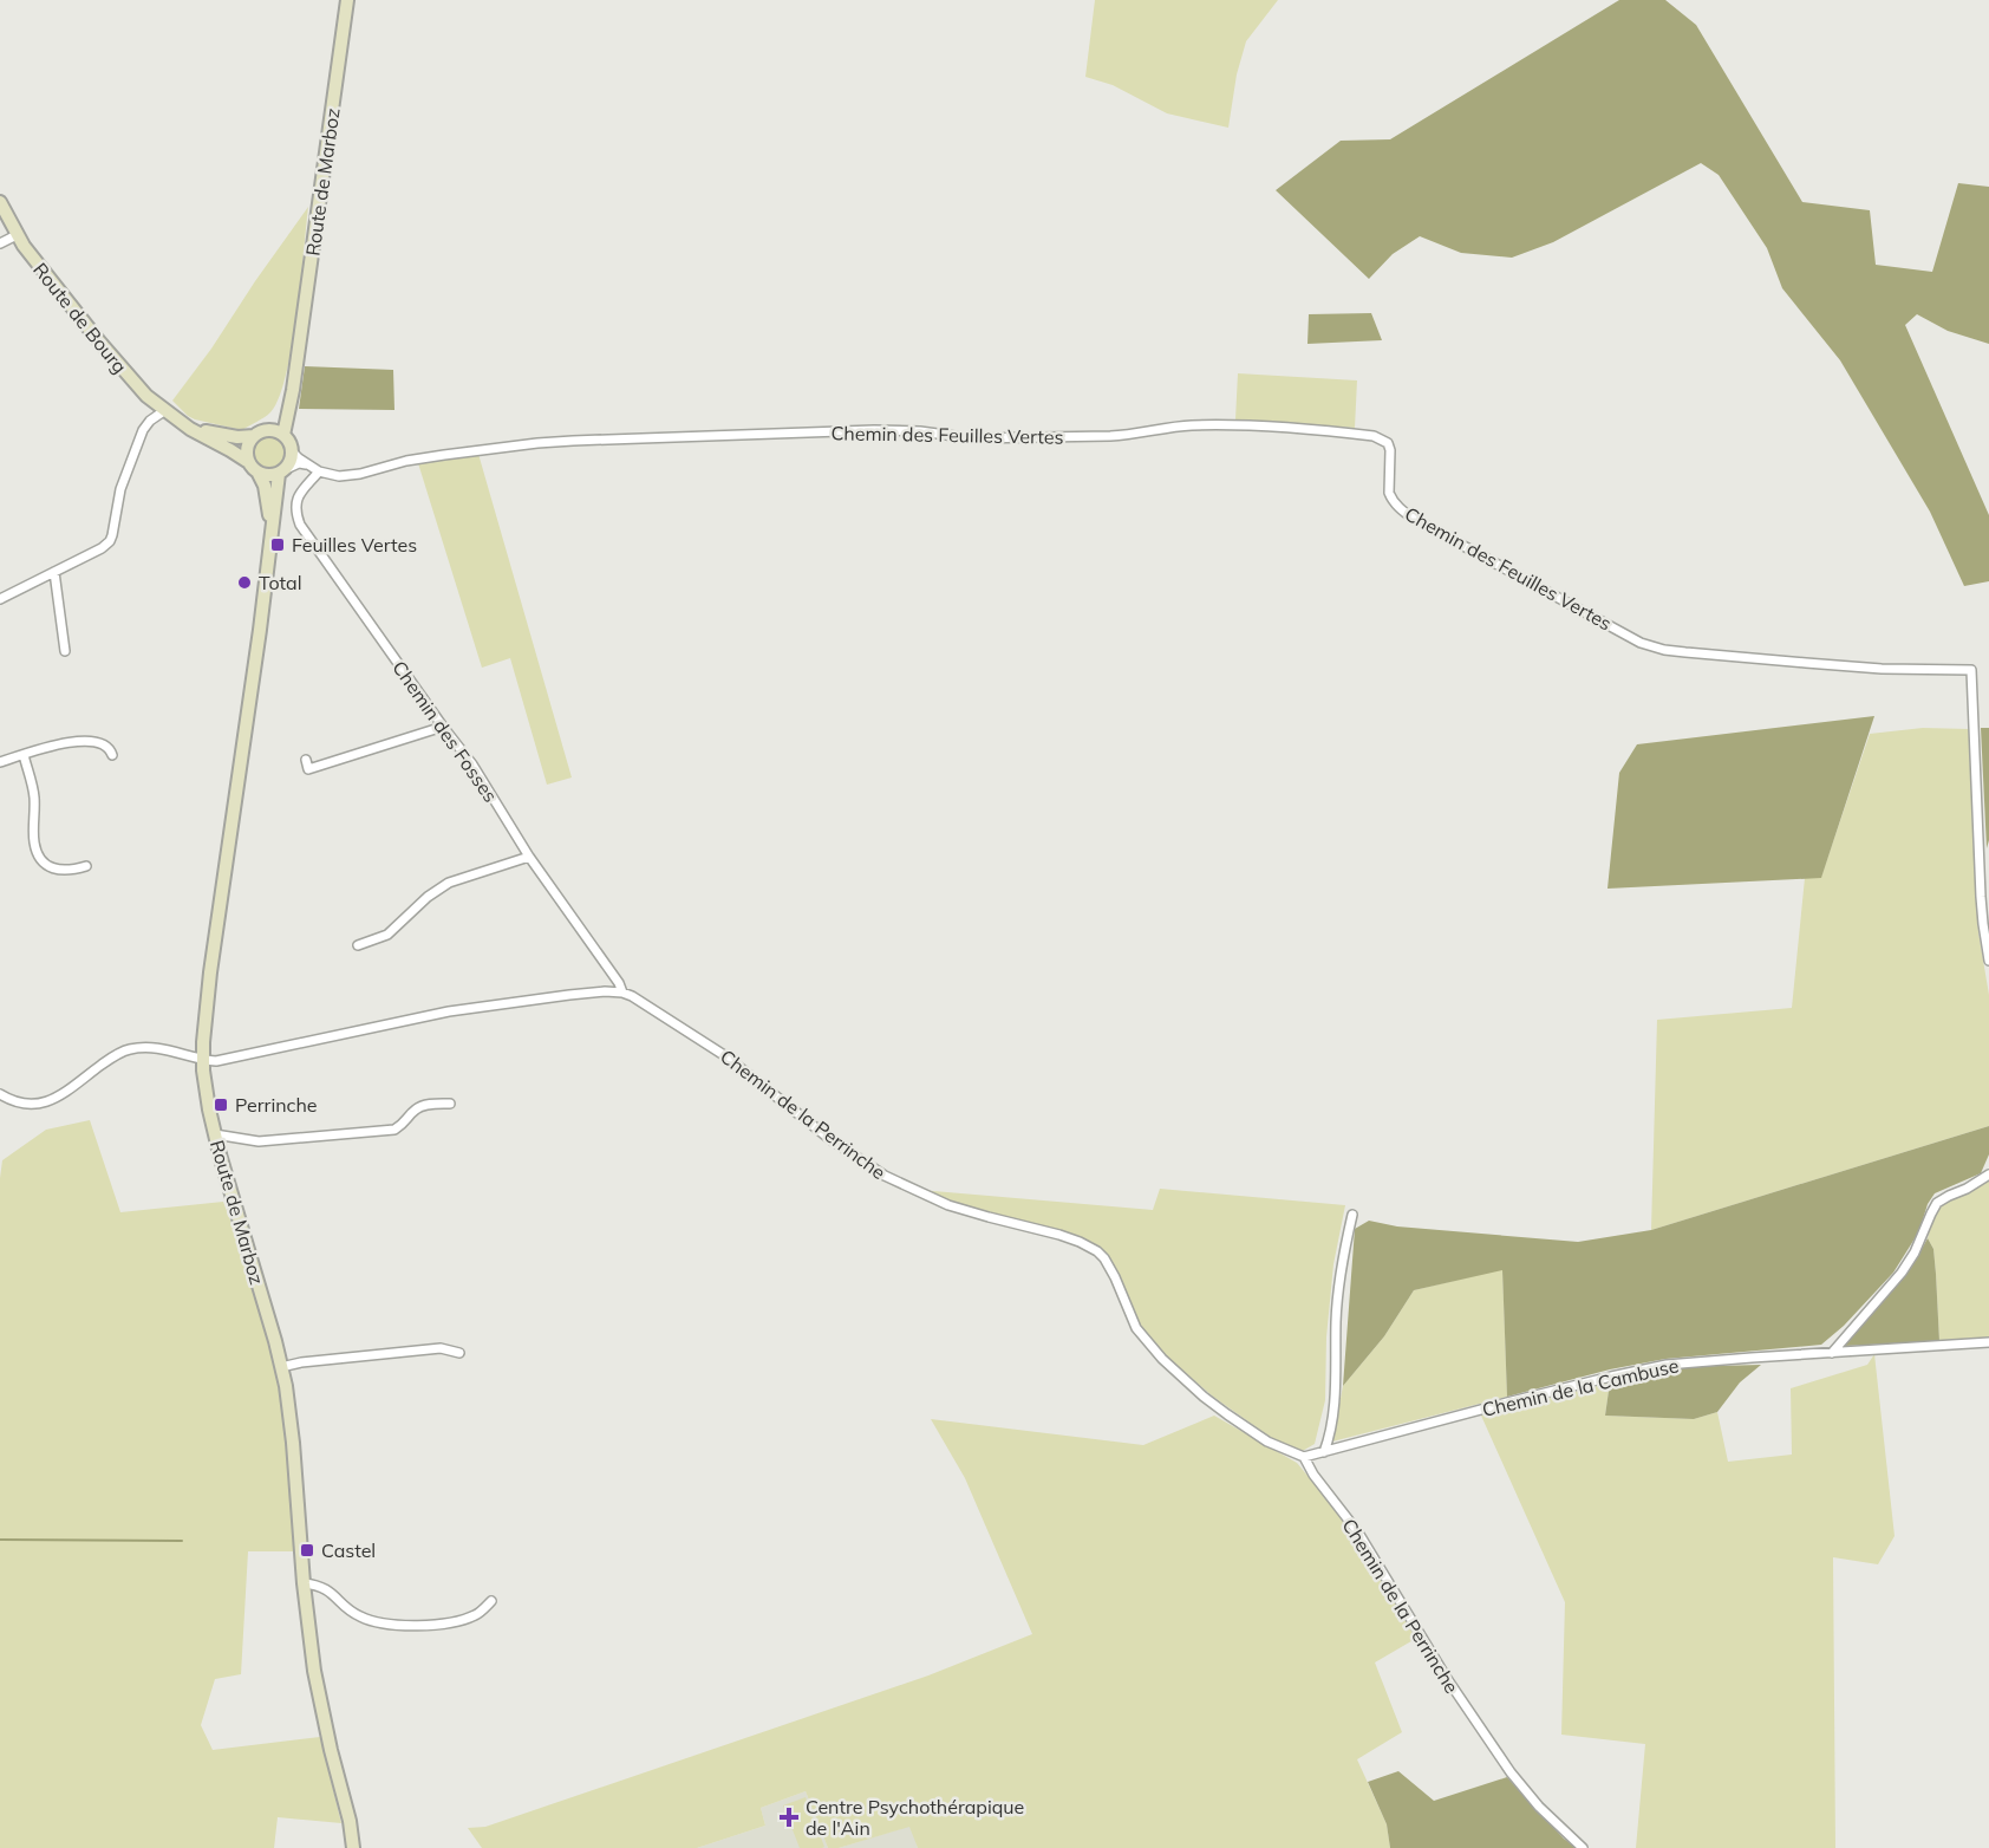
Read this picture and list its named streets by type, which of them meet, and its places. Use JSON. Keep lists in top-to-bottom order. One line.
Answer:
{"streets":{"main road":["Route de Marboz","Route de Bourg"],"street":["Chemin des Feuilles Vertes","Chemin des Fosses","Chemin de la Perrinche","Chemin de la Cambuse"]},"crossings":[["Route de Marboz","Route de Bourg"],["Route de Marboz","Chemin de la Perrinche"],["Chemin des Feuilles Vertes","Chemin des Fosses"],["Chemin des Fosses","Chemin de la Perrinche"],["Chemin de la Perrinche","Chemin de la Cambuse"]],"places":{"transit":["Feuilles Vertes","Perrinche","Castel"],"other":["Total"],"health":["Centre Psychothérapique de l'Ain"]}}
